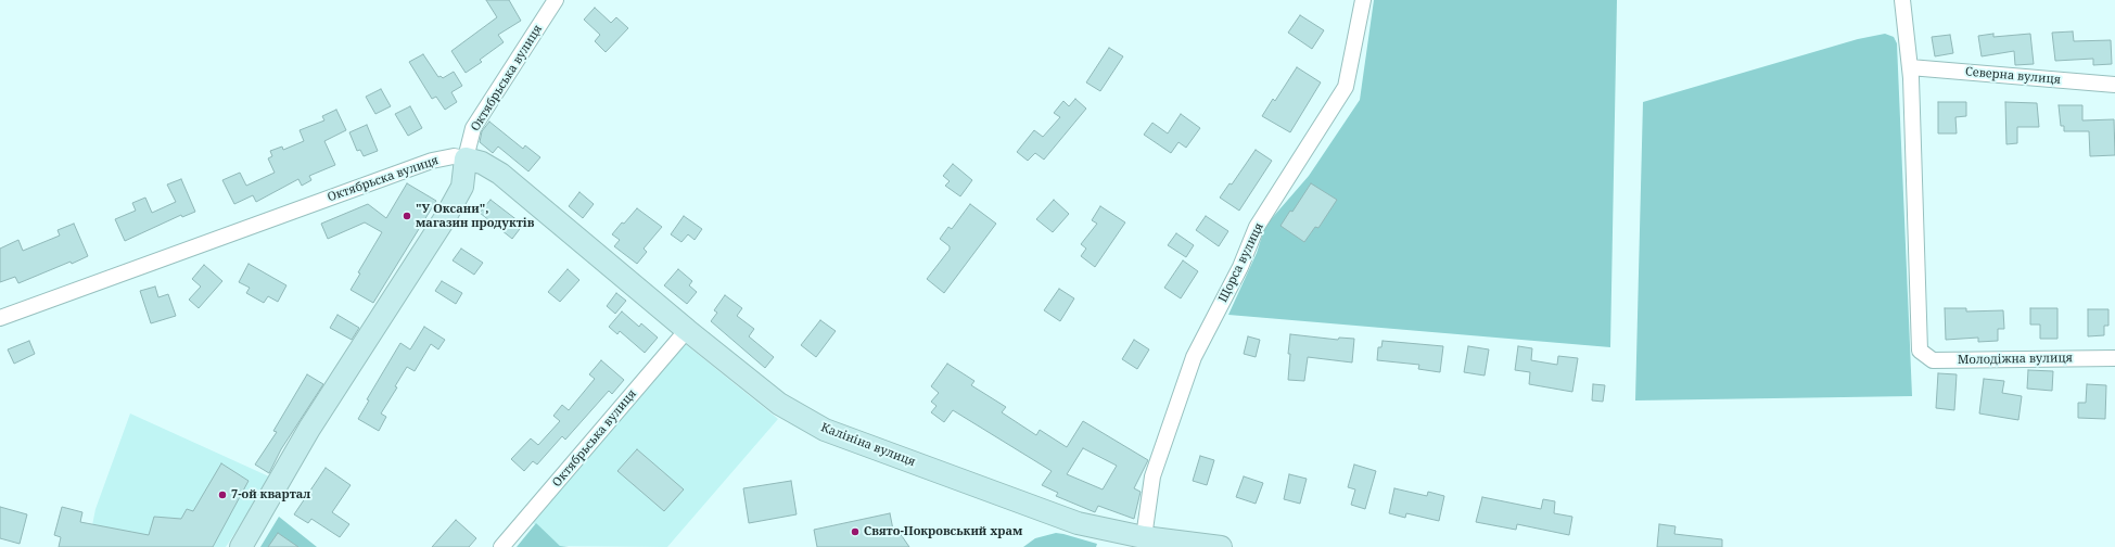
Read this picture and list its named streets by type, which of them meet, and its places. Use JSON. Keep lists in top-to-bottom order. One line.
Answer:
{"streets":{"street":["Северна вулиця","Октябрьська вулиця","Октябрьска вулиця","Щорса вулиця","Молодіжна вулиця","Калініна вулиця"]},"crossings":[["Северна вулиця","Молодіжна вулиця"],["Октябрьська вулиця","Октябрьска вулиця"],["Октябрьська вулиця","Калініна вулиця"],["Октябрьска вулиця","Калініна вулиця"],["Щорса вулиця","Калініна вулиця"]],"places":["\"У Оксани\", магазин продуктів","7-ой квартал","Свято-Покровський храм"]}
